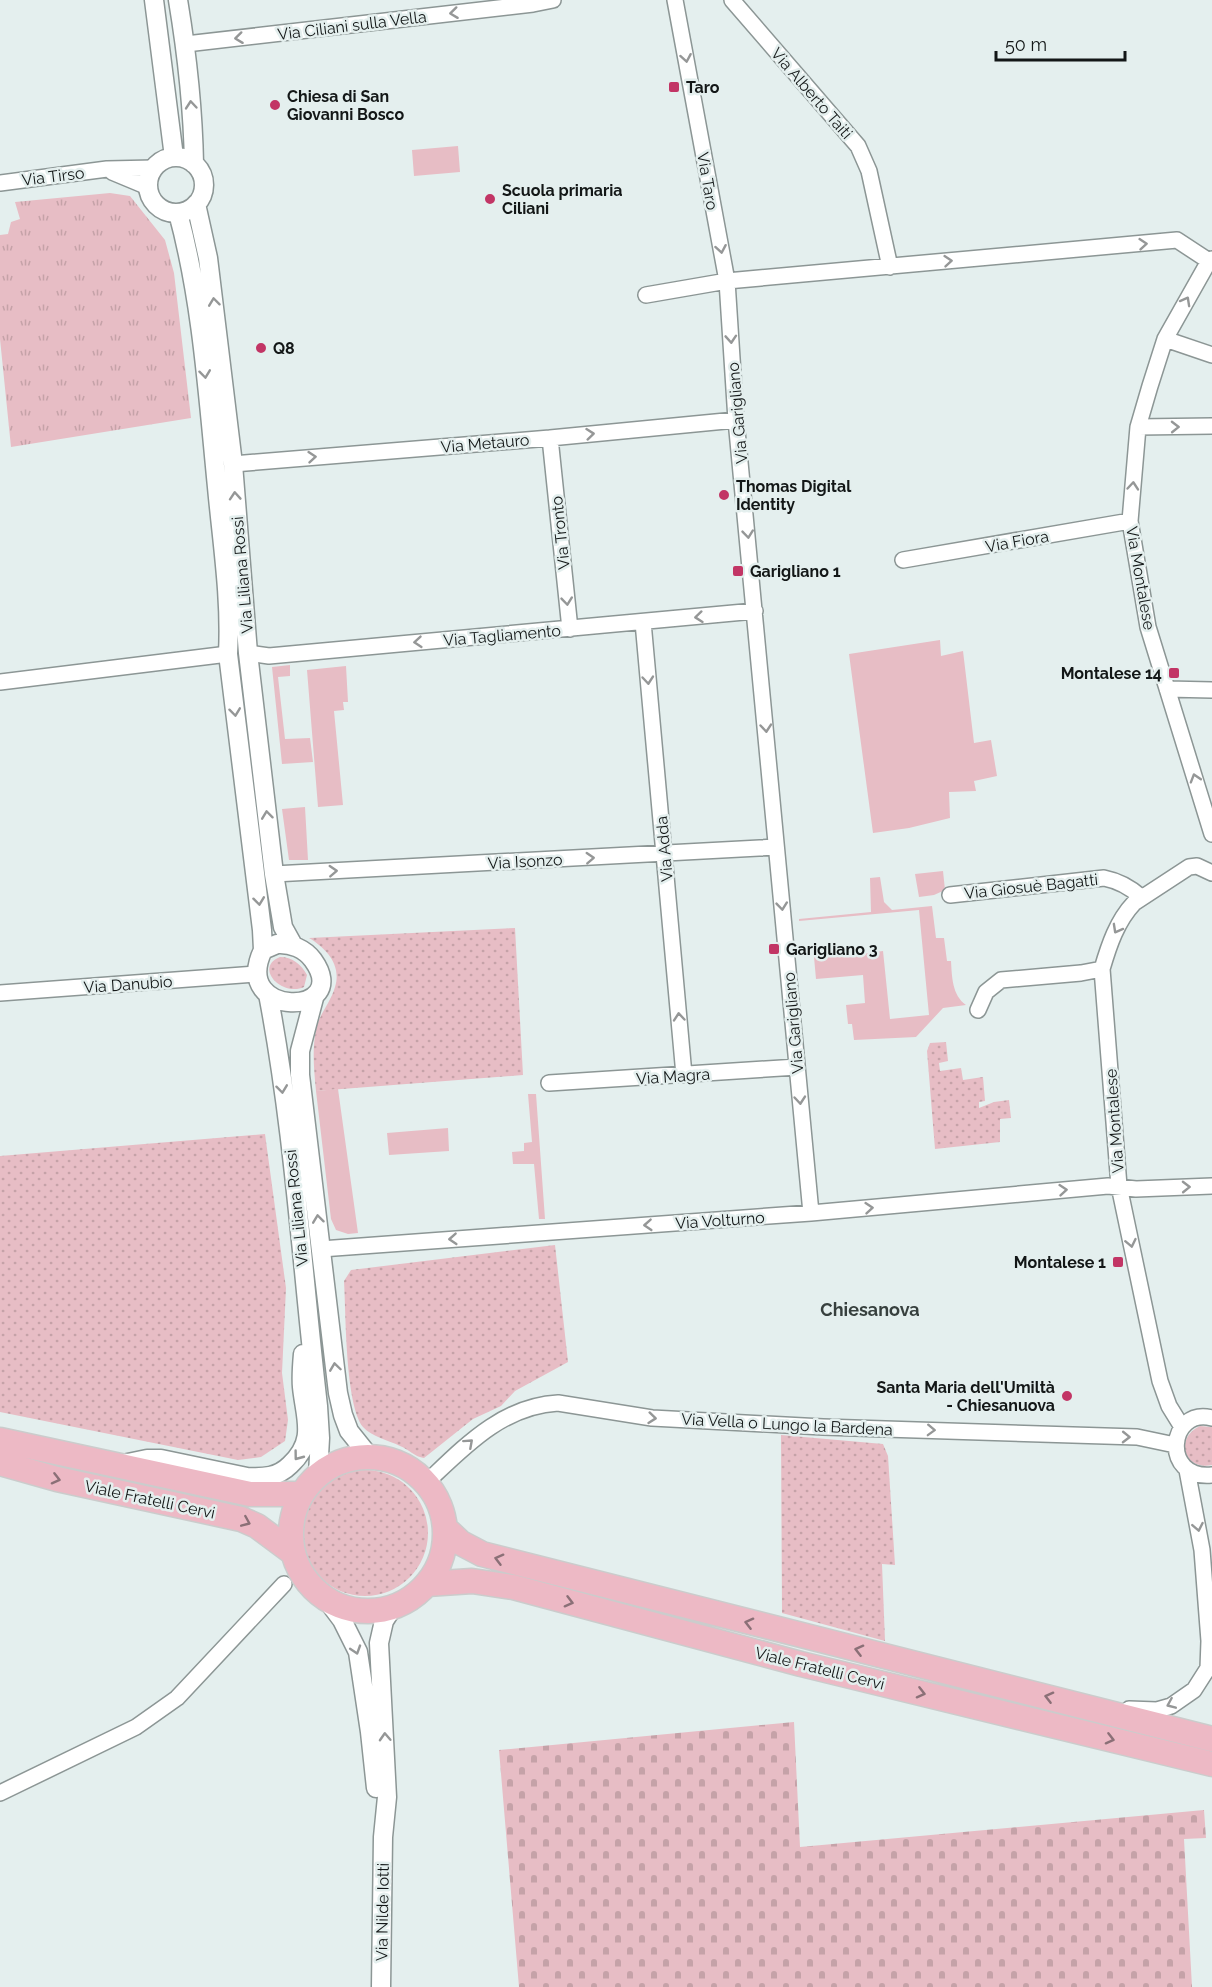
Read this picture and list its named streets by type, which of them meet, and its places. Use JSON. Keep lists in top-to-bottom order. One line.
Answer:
{"streets":{"main road":["Viale Fratelli Cervi"],"street":["Via Ciliani sulla Vella","Via Alberto Taiti","Via Tirso","Via Taro","Via Garigliano","Via Metauro","Via Tronto","Via Fiora","Via Liliana Rossi","Via Montalese","Via Tagliamento","Via Adda","Via Isonzo","Via Giosuè Bagatti","Via Danubio","Via Magra","Via Volturno","Via Vella o Lungo la Bardena","Via Nilde Iotti"]},"crossings":[["Via Ciliani sulla Vella","Via Liliana Rossi"],["Via Tirso","Via Liliana Rossi"],["Via Taro","Via Garigliano"],["Via Garigliano","Via Metauro"],["Via Garigliano","Via Tagliamento"],["Via Garigliano","Via Isonzo"],["Via Garigliano","Via Magra"],["Via Garigliano","Via Volturno"],["Via Metauro","Via Tronto"],["Via Metauro","Via Liliana Rossi"],["Via Tronto","Via Tagliamento"],["Via Fiora","Via Montalese"],["Via Liliana Rossi","Via Tagliamento"],["Via Liliana Rossi","Via Isonzo"],["Via Liliana Rossi","Via Danubio"],["Via Liliana Rossi","Via Volturno"],["Via Liliana Rossi","Via Vella o Lungo la Bardena"],["Via Liliana Rossi","Viale Fratelli Cervi"],["Via Montalese","Via Giosuè Bagatti"],["Via Montalese","Via Volturno"],["Via Tagliamento","Via Adda"],["Via Adda","Via Isonzo"],["Via Adda","Via Magra"],["Via Vella o Lungo la Bardena","Viale Fratelli Cervi"]],"one_way":["Via Ciliani sulla Vella","Via Taro","Via Garigliano","Via Metauro","Via Tronto","Via Tagliamento","Via Isonzo","Via Vella o Lungo la Bardena"],"districts":["Chiesanova"],"places":{"transit":["Taro","Garigliano 1","Montalese 14","Garigliano 3","Montalese 1"],"other":["Chiesa di San Giovanni Bosco","Scuola primaria Ciliani","Q8","Thomas Digital Identity","Santa Maria dell'Umiltà - Chiesanuova"]},"scale_bar":"50 m"}
